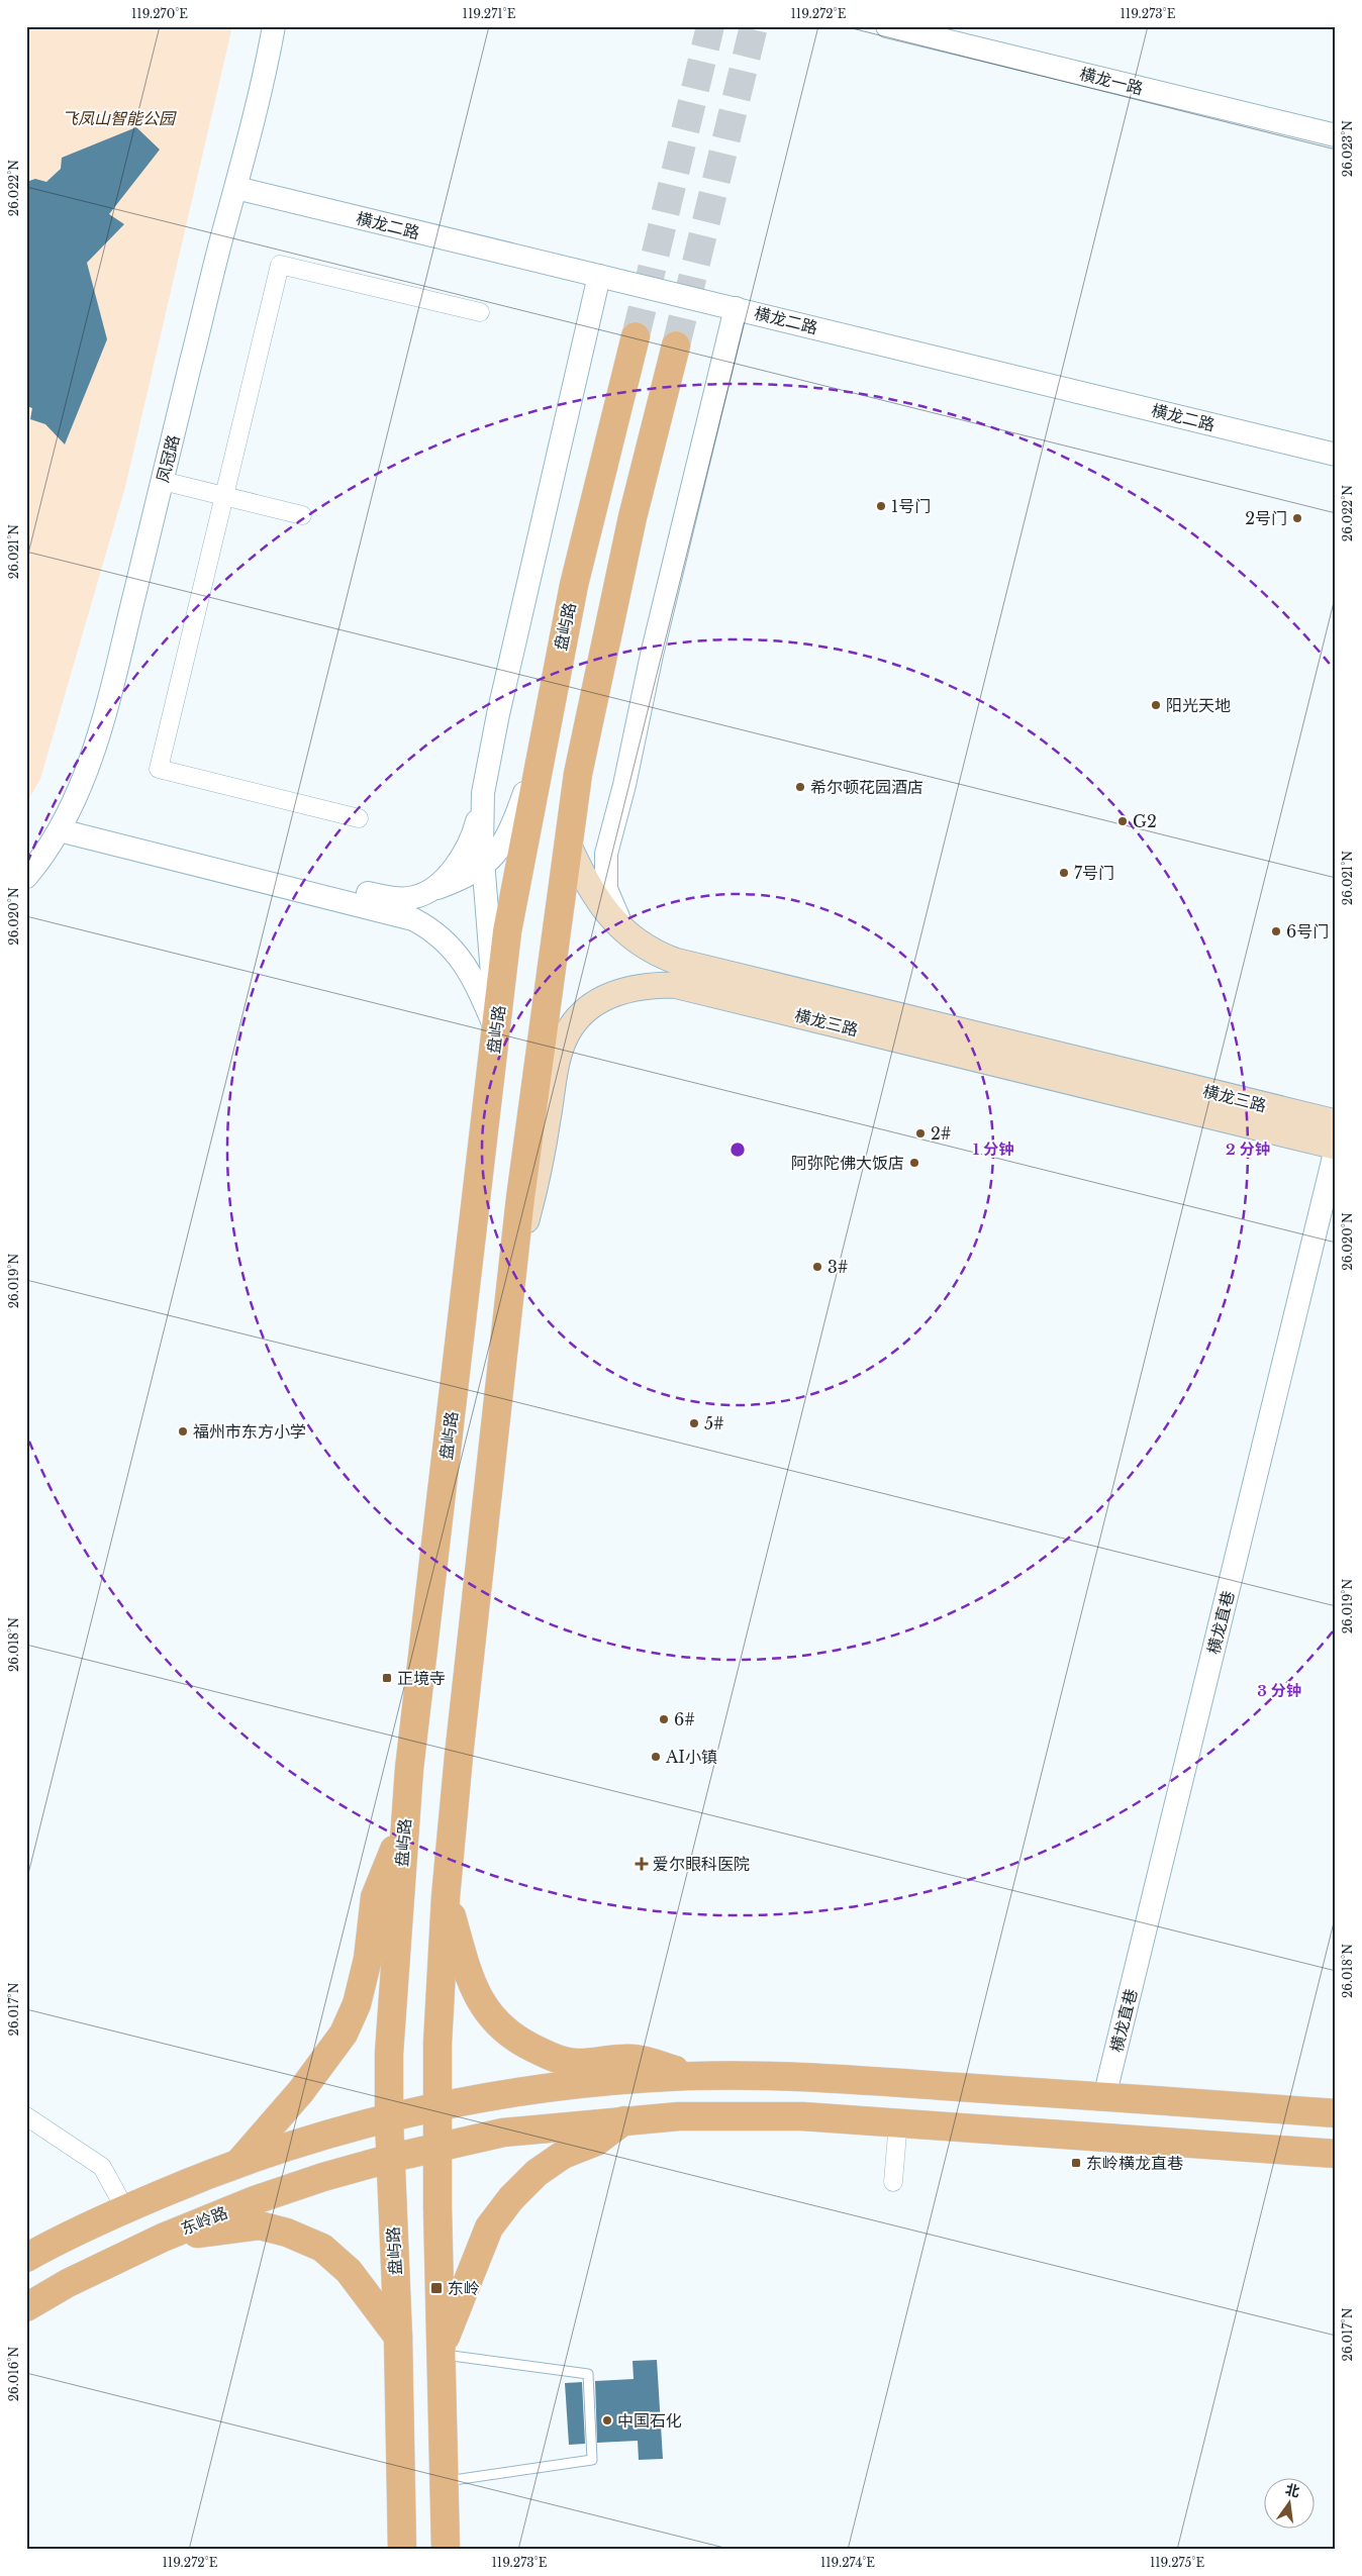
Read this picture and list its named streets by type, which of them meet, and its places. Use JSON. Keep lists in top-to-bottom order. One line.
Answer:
{"streets":{"main road":["盘屿路","横龙三路","东岭路"],"street":["横龙一路","横龙二路","凤冠路","横龙直巷"]},"crossings":[["横龙二路","凤冠路"],["盘屿路","东岭路"],["横龙三路","横龙直巷"]],"parks":["飞凤山智能公园"],"places":{"other":["1号门","2号门","阳光天地","希尔顿花园酒店","G2","7号门","6号门","2#","阿弥陀佛大饭店","3#","5#","福州市东方小学","6#","AI小镇","中国石化"],"transit":["正境寺","东岭横龙直巷","东岭"],"health":["爱尔眼科医院"]},"north":"top","coordinates":["119.270°E","119.271°E","119.272°E","119.273°E","26.023°N","26.022°N","26.021°N","26.020°N","26.019°N","26.018°N","26.017°N","26.016°N","119.274°E","119.275°E"],"rings":["1 分钟","2 分钟","3 分钟"]}
